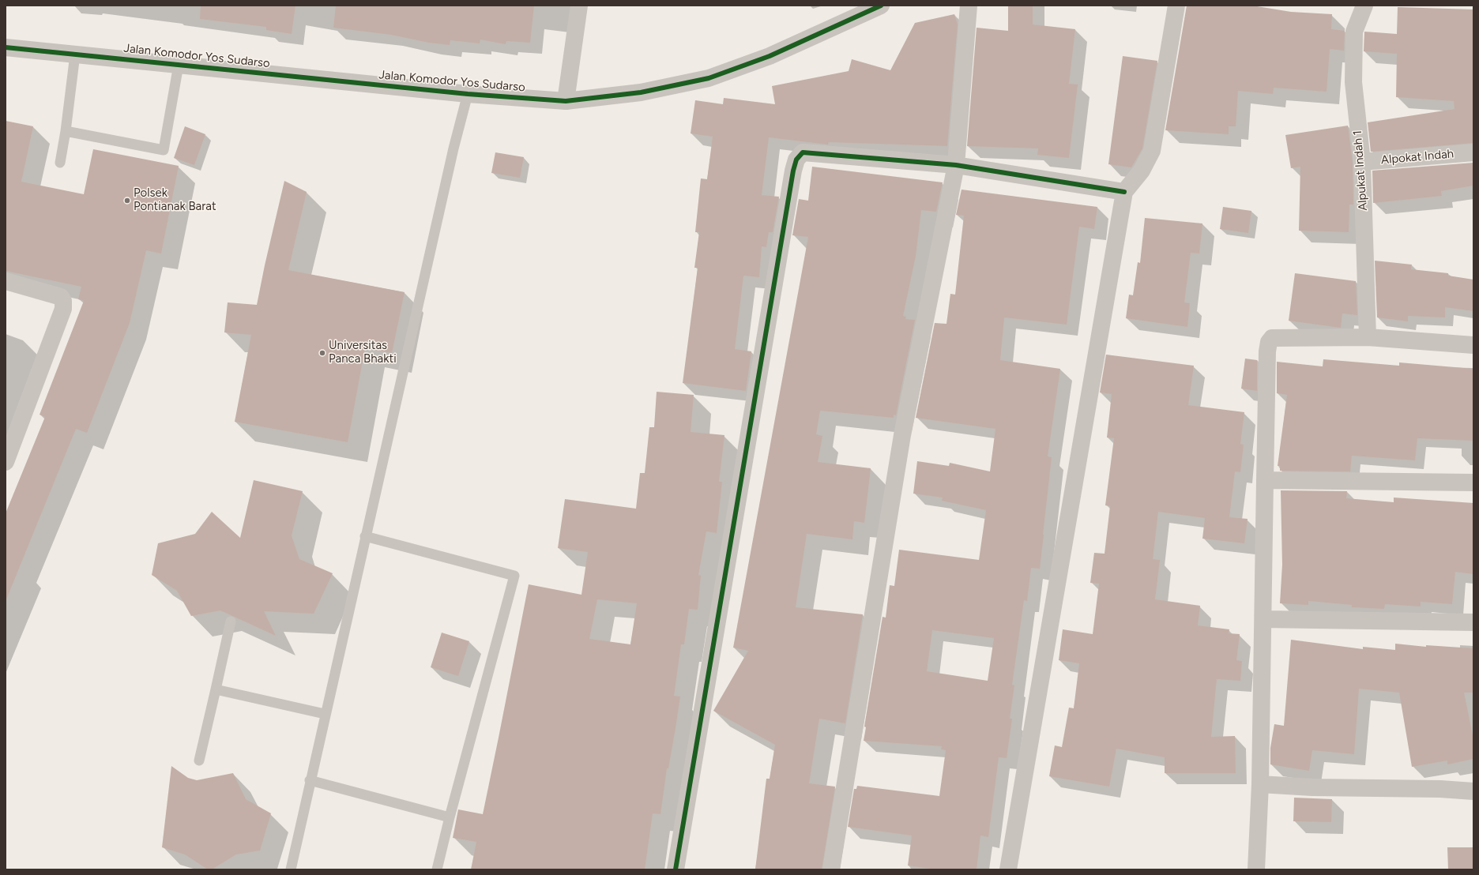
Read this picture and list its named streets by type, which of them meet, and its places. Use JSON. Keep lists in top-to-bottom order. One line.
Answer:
{"streets":{"street":["Jalan Komodor Yos Sudarso","Alpokat Indah","Alpukat Indah 1"]},"crossings":[["Alpokat Indah","Alpukat Indah 1"]],"places":["Polsek Pontianak Barat","Universitas Panca Bhakti"]}
